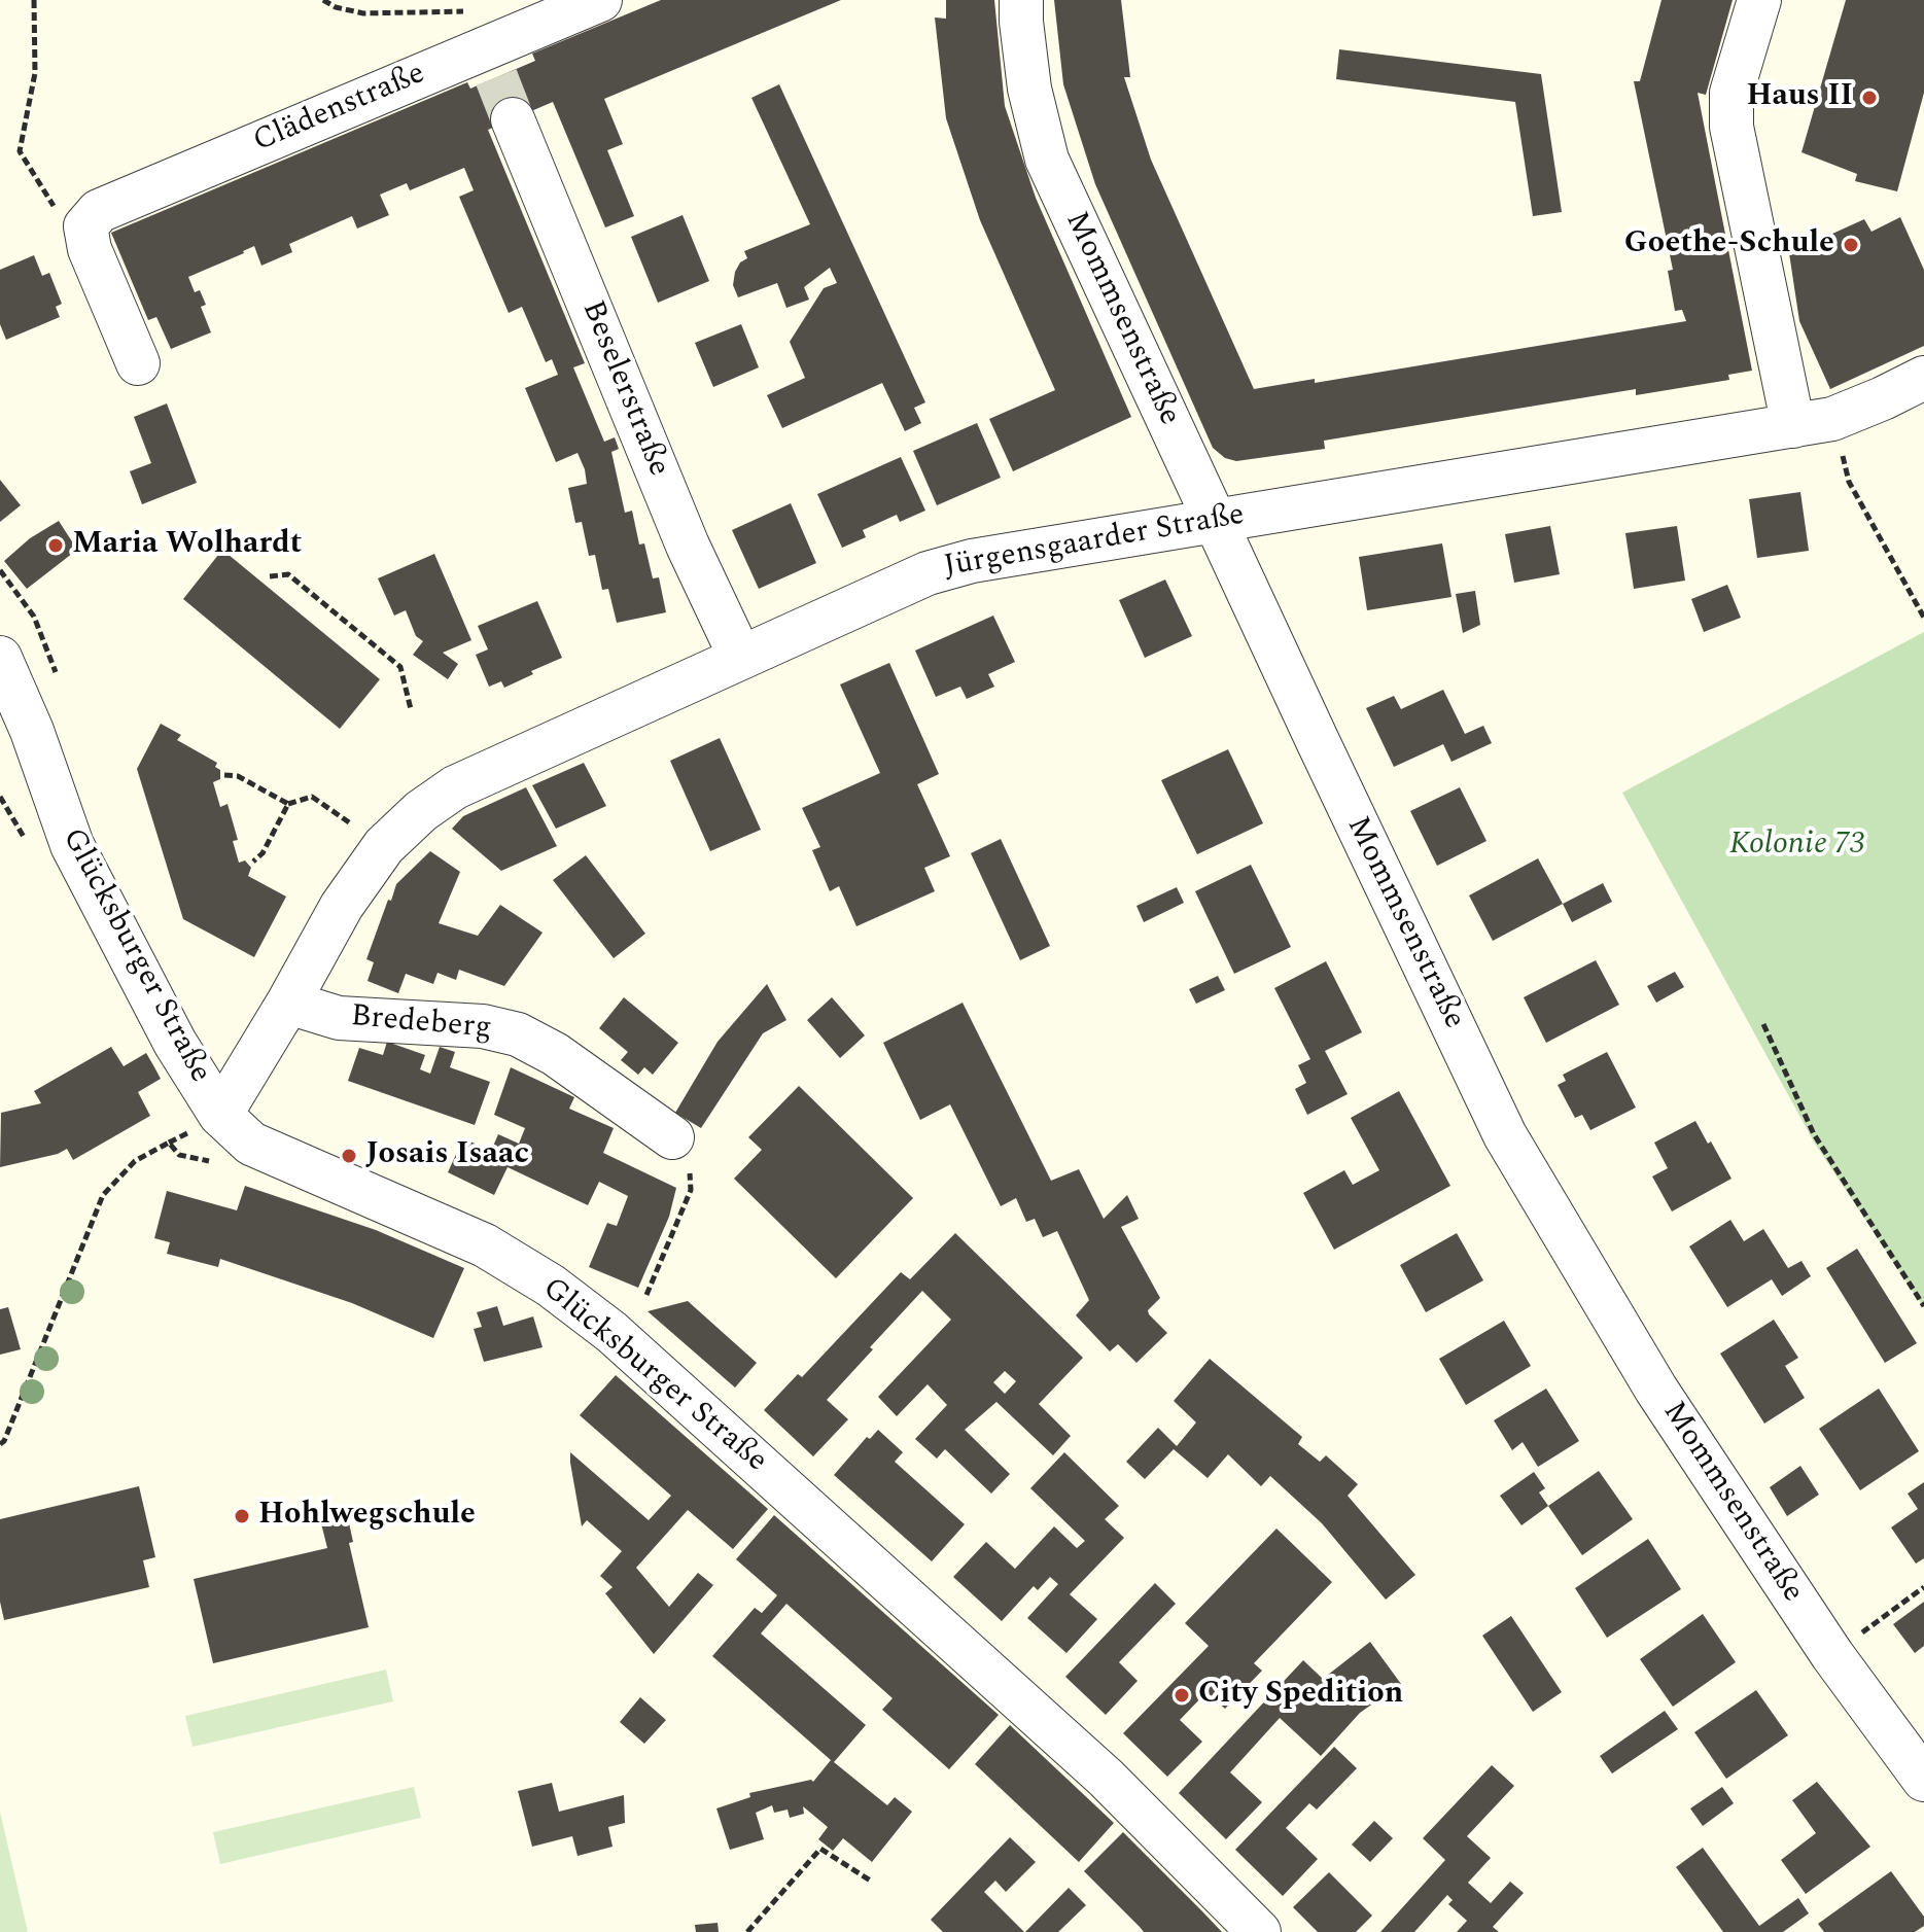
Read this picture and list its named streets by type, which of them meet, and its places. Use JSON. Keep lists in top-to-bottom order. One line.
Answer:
{"streets":{"street":["Clädenstraße","Mommsenstraße","Beselerstraße","Jürgensgaarder Straße","Glücksburger Straße","Bredeberg"]},"crossings":[["Mommsenstraße","Jürgensgaarder Straße"],["Beselerstraße","Jürgensgaarder Straße"],["Jürgensgaarder Straße","Glücksburger Straße"],["Jürgensgaarder Straße","Bredeberg"]],"parks":["Kolonie 73"],"places":["Haus II","Goethe-Schule","Maria Wolhardt","Josais Isaac","Hohlwegschule","City Spedition"]}
